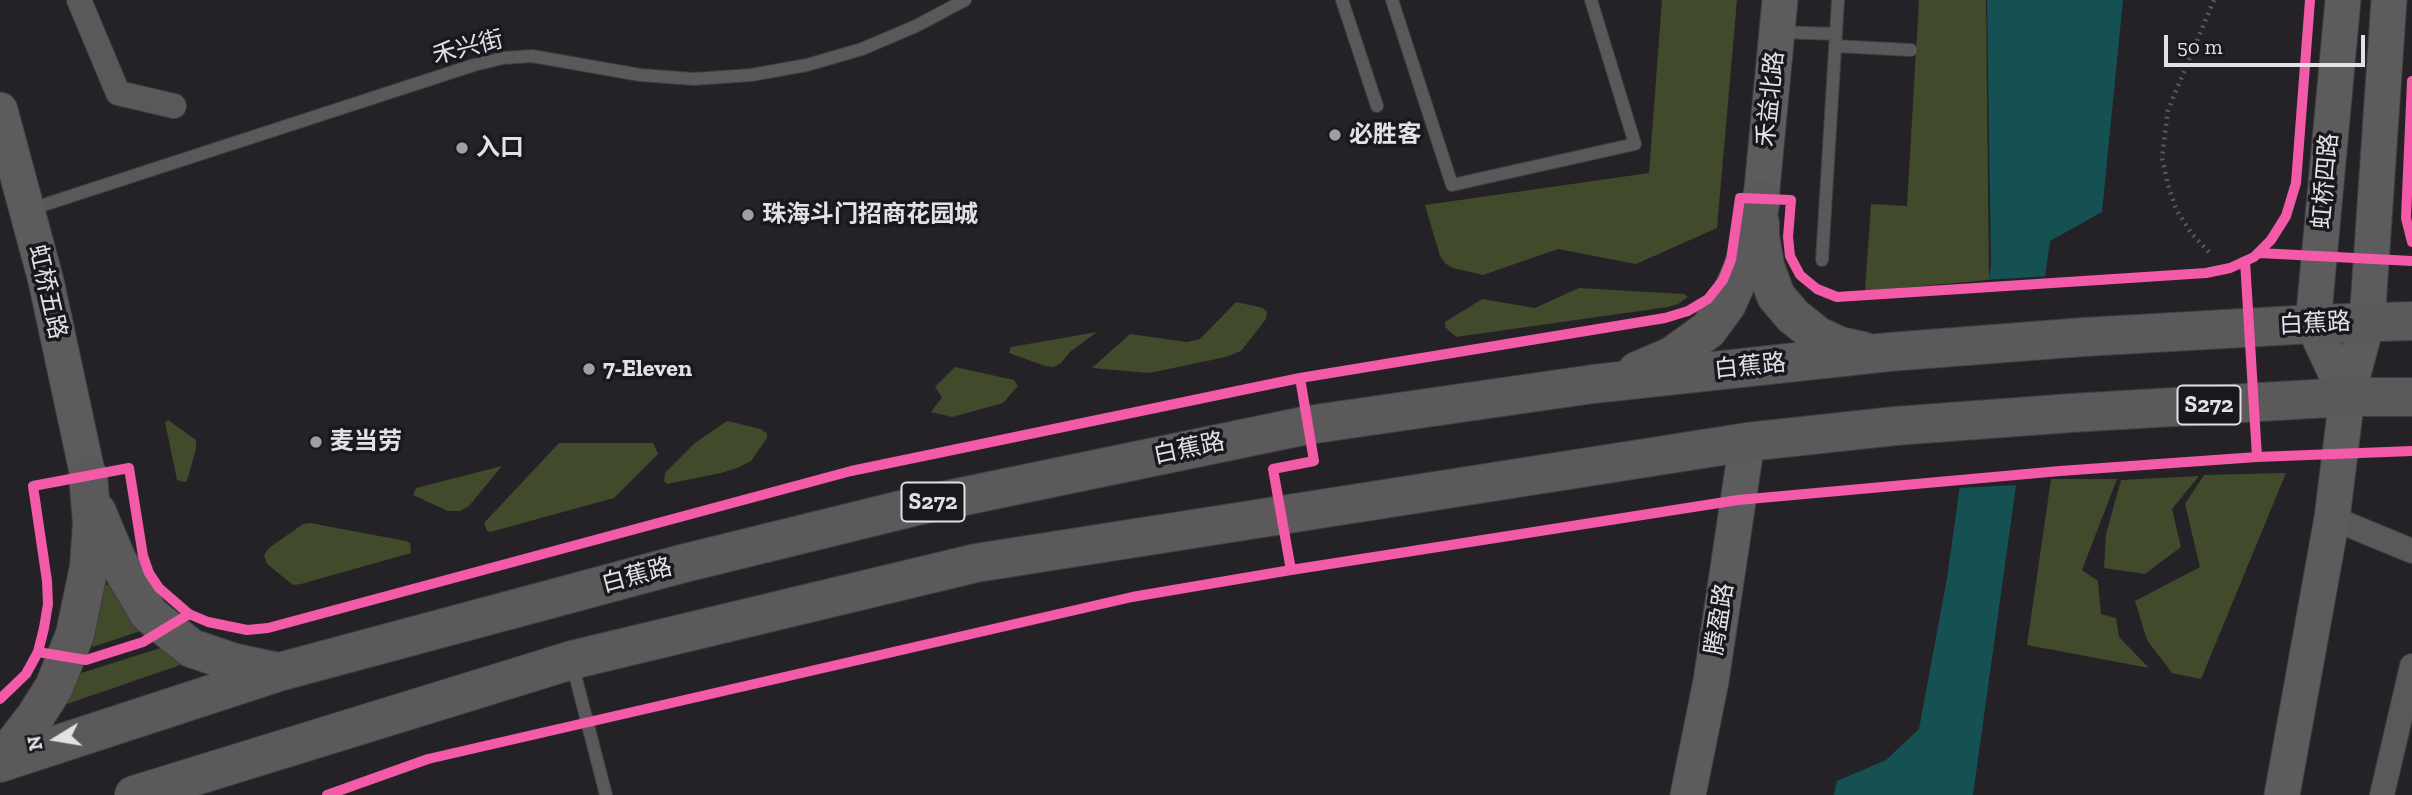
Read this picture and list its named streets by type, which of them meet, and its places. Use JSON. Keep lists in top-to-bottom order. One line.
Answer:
{"streets":{"main road":["白蕉路","S272"],"street":["禾益北路","虹桥四路","虹桥五路","腾盈路"],"lane":["禾兴街"]},"crossings":[["禾兴街","虹桥五路"],["虹桥四路","白蕉路"],["虹桥四路","S272"],["S272","腾盈路"]],"places":["必胜客","入口","珠海斗门招商花园城","7-Eleven","麦当劳"],"scale_bar":"50 m","north":"left"}
